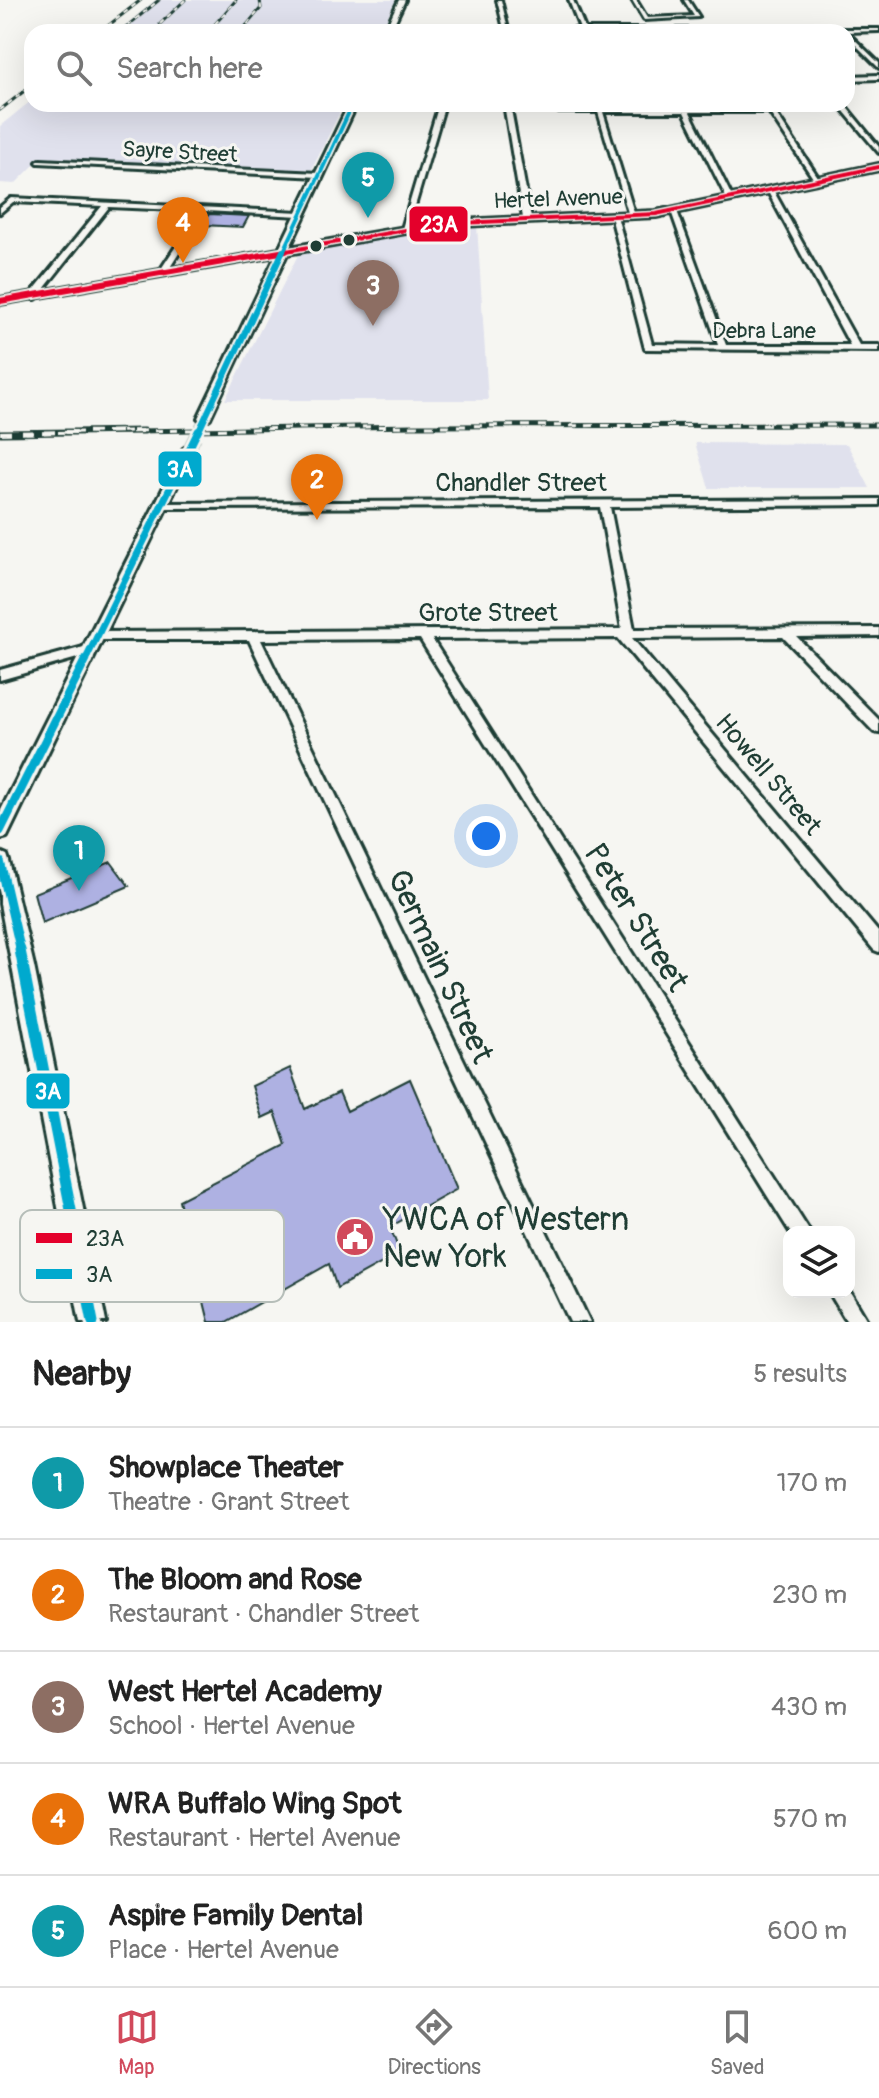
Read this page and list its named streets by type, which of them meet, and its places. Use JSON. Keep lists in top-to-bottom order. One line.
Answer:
{"streets":{"street":["Sayre Street","Hertel Avenue","Debra Lane","Chandler Street","Grote Street","Howell Street","Peter Street","Germain Street"]},"crossings":[["Hertel Avenue","Debra Lane"],["Chandler Street","Howell Street"],["Grote Street","Howell Street"],["Grote Street","Peter Street"],["Grote Street","Germain Street"]],"places":{"public building":["YWCA of Western New York"]},"lines":["transit line 3A","transit line 23A"],"legend":["23A","3A"],"page":{"search":"Search here","pins":["5","4","3","2","1"],"heading":["Nearby","5 results"],"list":[{"mark":"1","name":"Showplace Theater","note":"Theatre · Grant Street","value":"170 m"},{"mark":"2","name":"The Bloom and Rose","note":"Restaurant · Chandler Street","value":"230 m"},{"mark":"3","name":"West Hertel Academy","note":"School · Hertel Avenue","value":"430 m"},{"mark":"4","name":"WRA Buffalo Wing Spot","note":"Restaurant · Hertel Avenue","value":"570 m"},{"mark":"5","name":"Aspire Family Dental","note":"Place · Hertel Avenue","value":"600 m"}],"nav":["Map","Directions","Saved"]}}
